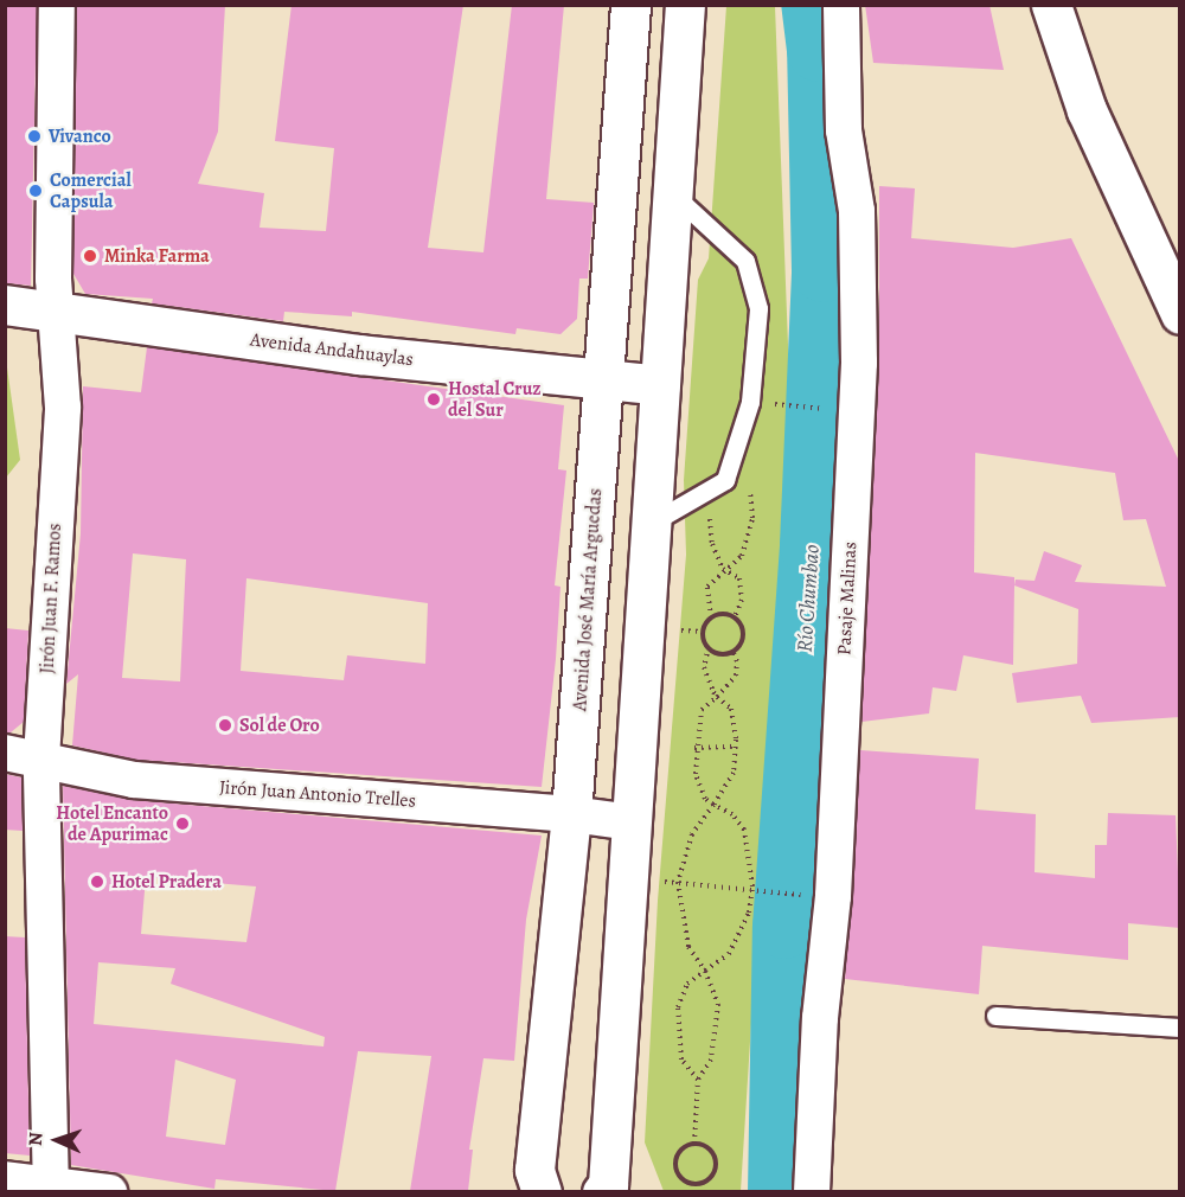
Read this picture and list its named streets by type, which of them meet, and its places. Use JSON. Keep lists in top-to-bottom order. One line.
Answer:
{"streets":{"main road":["Avenida Andahuaylas","Avenida José María Arguedas"],"street":["Jirón Juan F. Ramos","Pasaje Malinas","Jirón Juan Antonio Trelles"]},"crossings":[["Avenida Andahuaylas","Jirón Juan F. Ramos"],["Avenida Andahuaylas","Avenida José María Arguedas"],["Jirón Juan F. Ramos","Jirón Juan Antonio Trelles"],["Avenida José María Arguedas","Jirón Juan Antonio Trelles"]],"water":["Río Chumbao"],"places":["Vivanco","Comercial Capsula","Minka Farma","Hostal Cruz del Sur","Sol de Oro","Hotel Encanto de Apurimac","Hotel Pradera"],"north":"left"}
